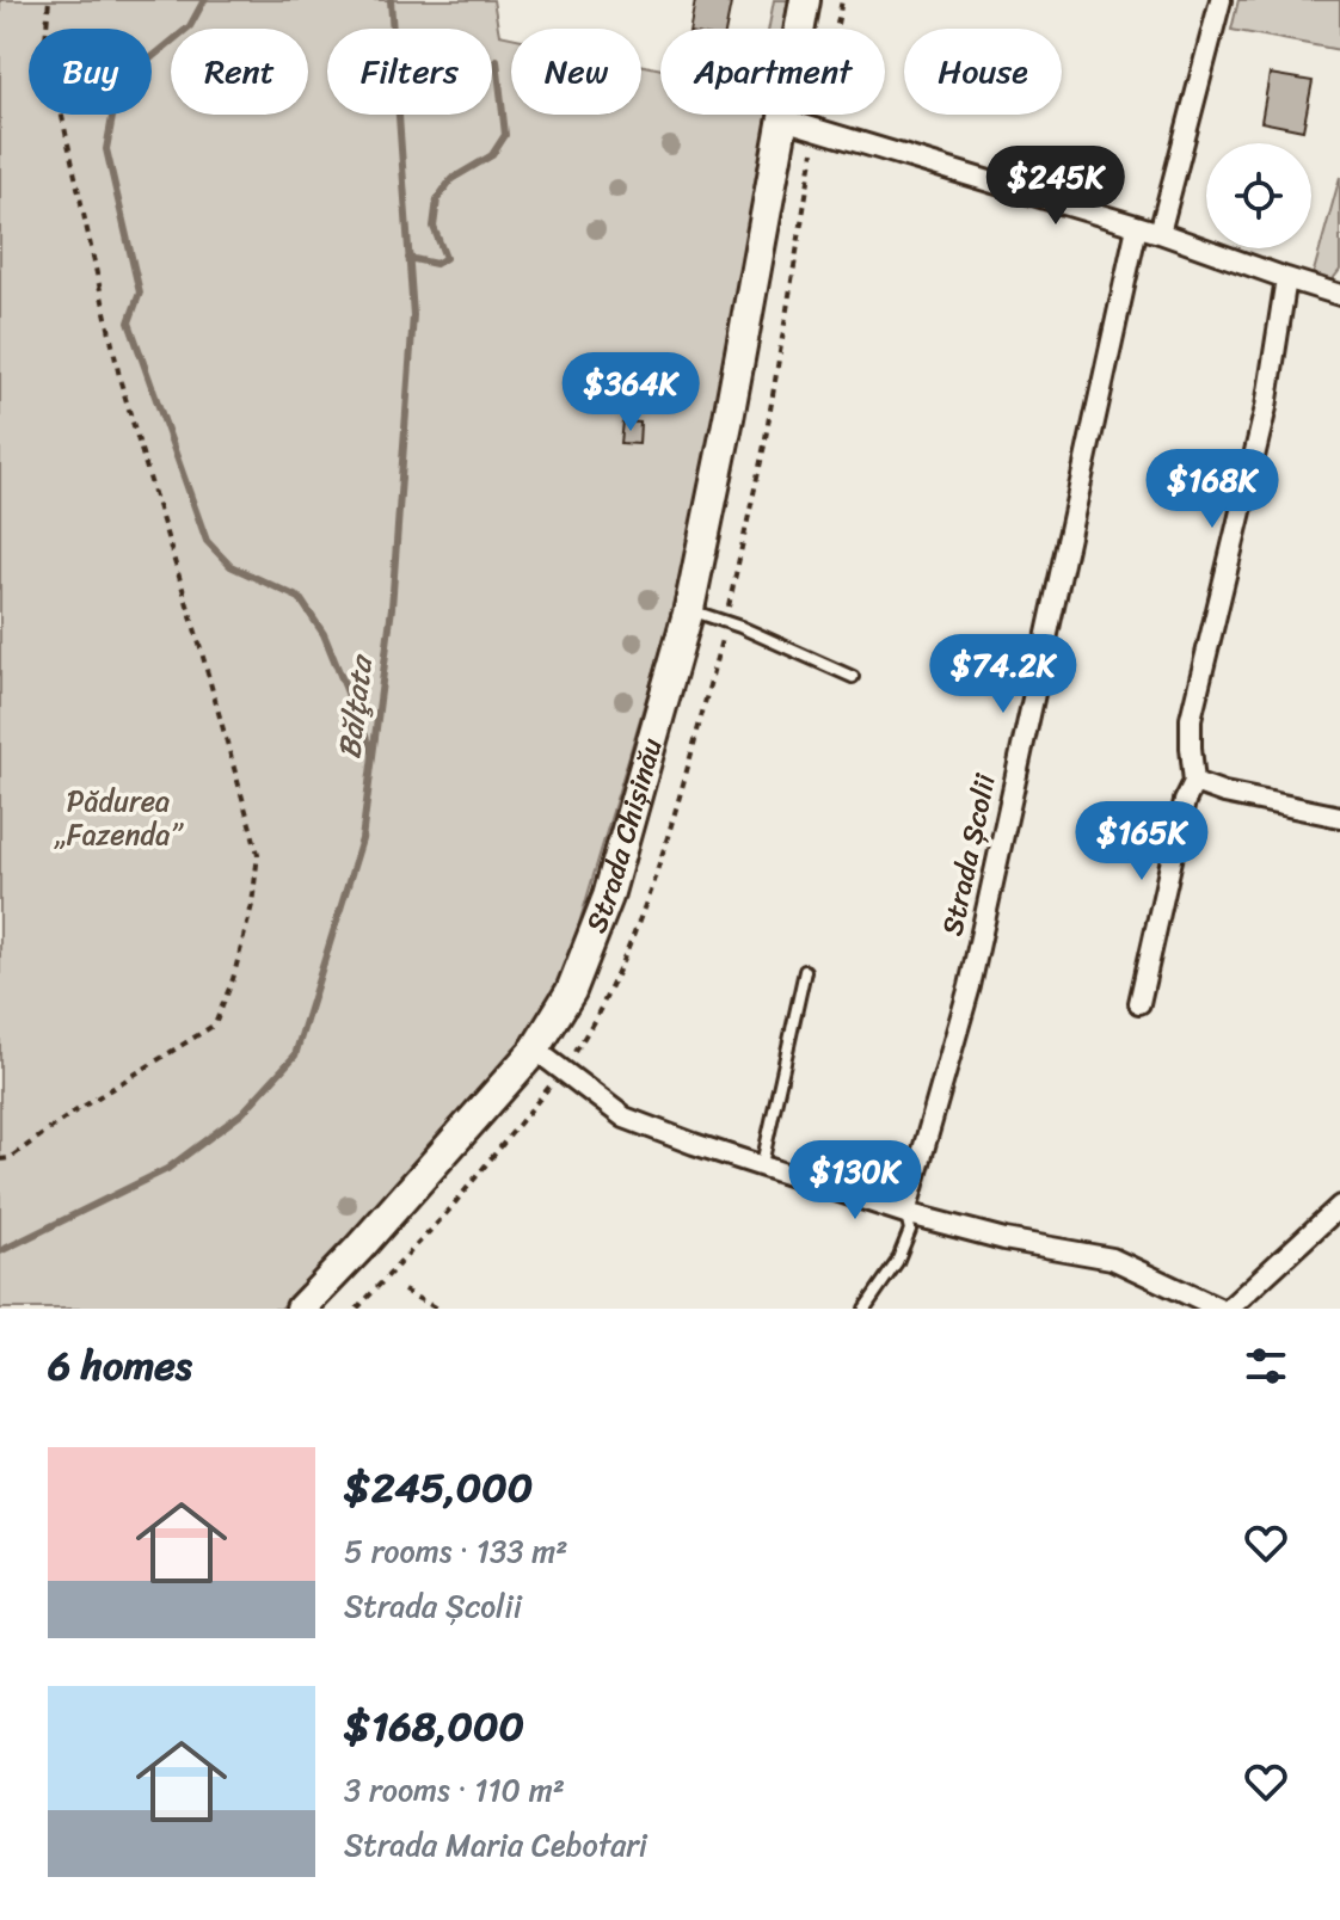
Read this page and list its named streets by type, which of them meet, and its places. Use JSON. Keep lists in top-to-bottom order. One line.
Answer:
{"streets":{"street":["Strada Chișinău","Strada Școlii"]},"water":["Bălţata"],"parks":["Pădurea „Fazenda”"],"page":{"chip":["Buy","Rent","Filters","New","Apartment","House"],"price":["$245K","$364K","$168K","$74.2K","$165K","$130K"],"heading":"6 homes","list":[{"name":"$245,000","note":"5 rooms · 133 m² · Strada Școlii"},{"name":"$168,000","note":"3 rooms · 110 m² · Strada Maria Cebotari"}]}}
